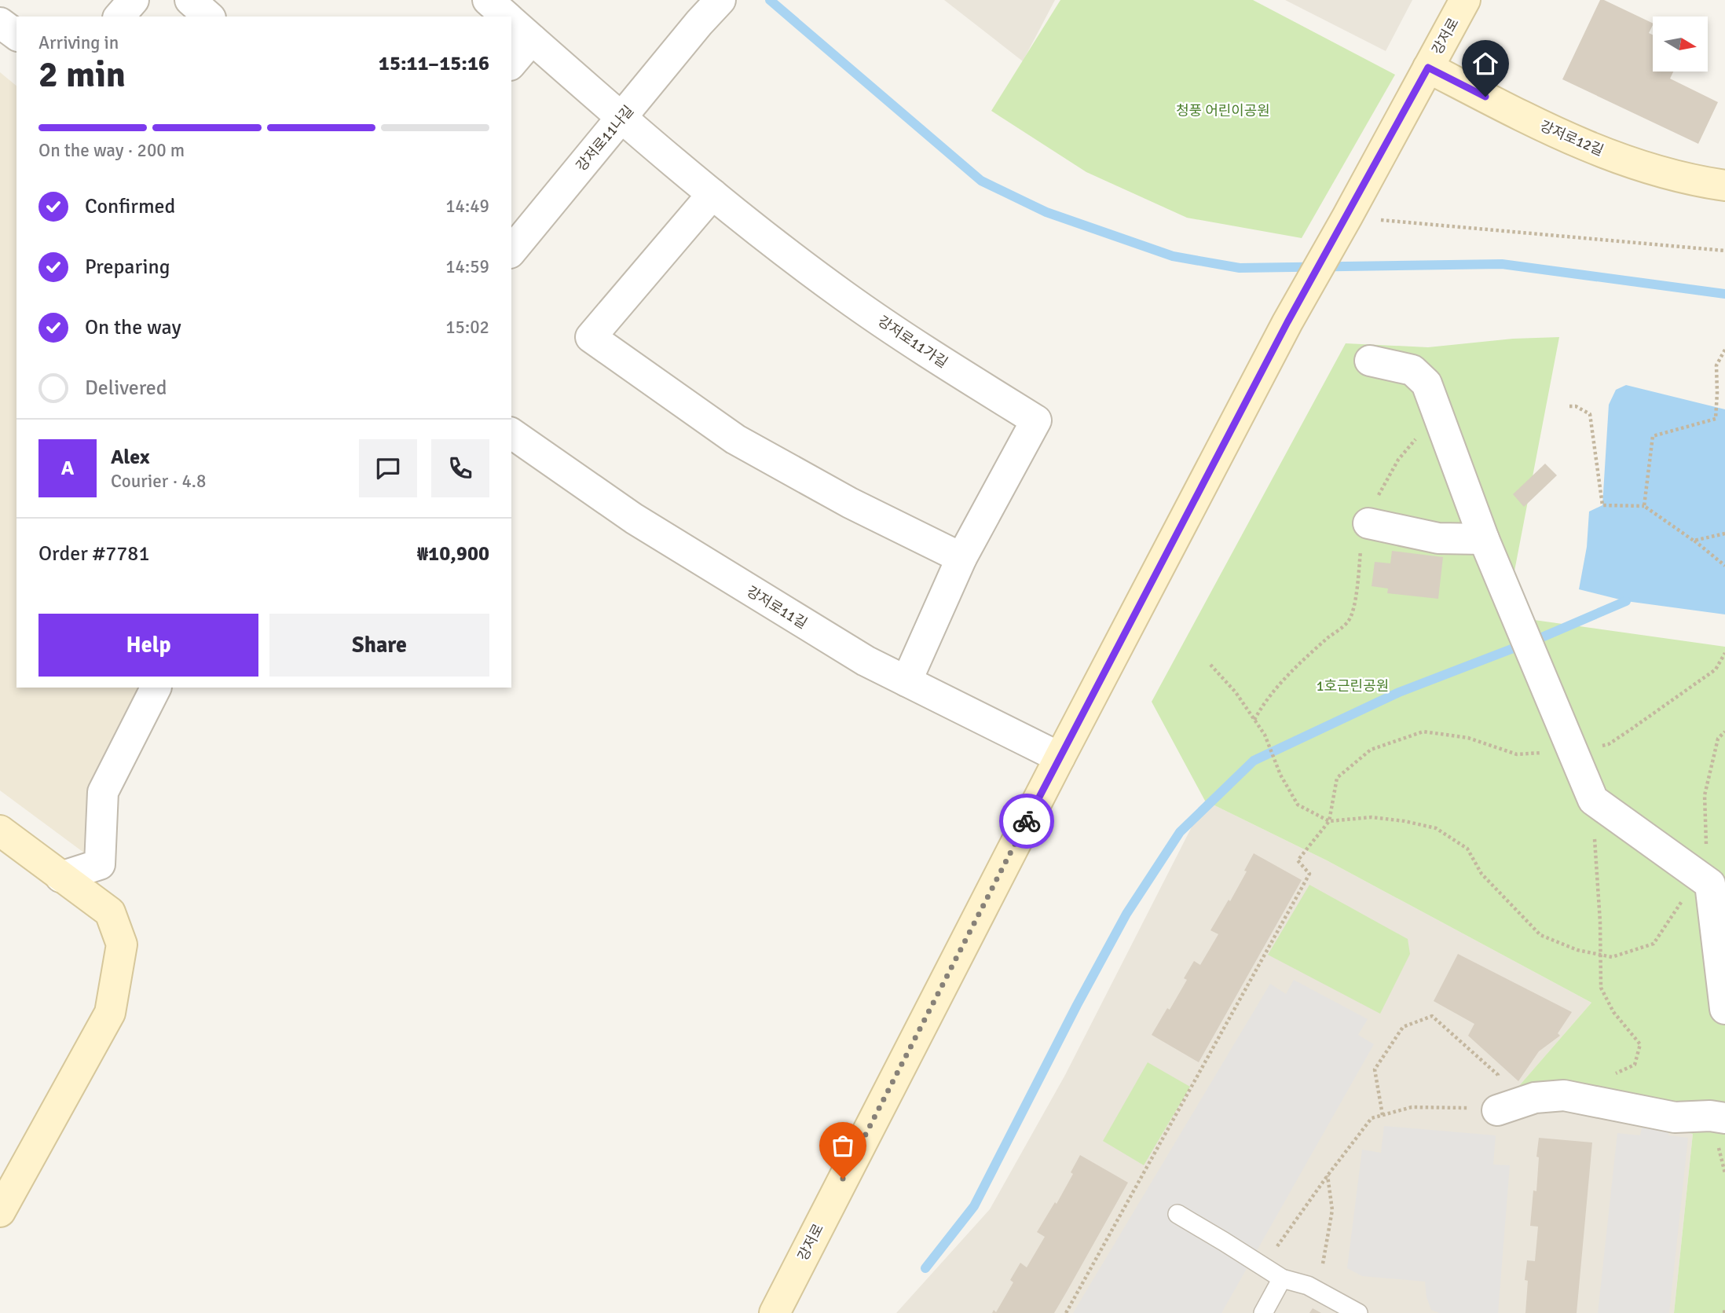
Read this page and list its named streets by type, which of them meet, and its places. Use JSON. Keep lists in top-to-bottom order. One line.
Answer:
{"streets":{"street":["강저로","강저로11나길","강저로12길","강저로11가길","강저로11길"]},"crossings":[["강저로","강저로12길"],["강저로","강저로11길"],["강저로11가길","강저로11길"]],"parks":["청풍 어린이공원","1호근린공원"],"north":"right","page":{"heading":["2 min","Arriving in","15:11–15:16"],"panel":["Alex","Courier · 4.8","Order #7781","₩10,900"],"bar":"On the way · 200 m","list":[["Confirmed","14:49"],["Preparing","14:59"],["On the way","15:02"],"Delivered"],"round":"A","buttons":["Help","Share"]}}
